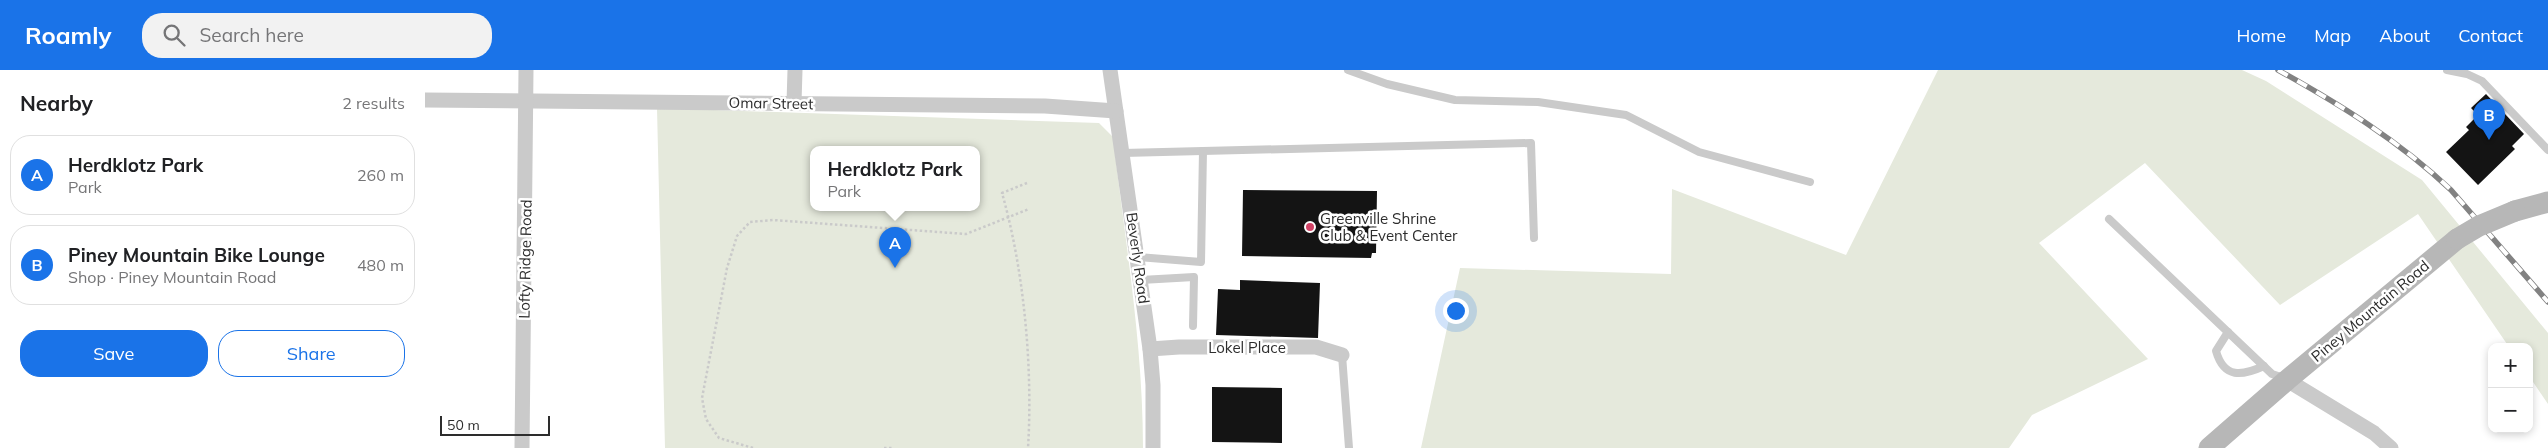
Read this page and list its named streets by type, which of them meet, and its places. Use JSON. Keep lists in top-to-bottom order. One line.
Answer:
{"streets":{"street":["Omar Street","Beverly Road","Lofty Ridge Road","Piney Mountain Road","Lokel Place"]},"crossings":[["Omar Street","Beverly Road"],["Omar Street","Lofty Ridge Road"],["Beverly Road","Lokel Place"]],"places":["Greenville Shrine Club & Event Center"],"scale_bar":"50 m","page":{"header":"Roamly","search":"Search here","nav":["Home","Map","About","Contact"],"heading":["Nearby","2 results"],"pins":["B","A"],"list":[{"mark":"A","name":"Herdklotz Park","note":"Park","value":"260 m"},{"mark":"B","name":"Piney Mountain Bike Lounge","note":"Shop · Piney Mountain Road","value":"480 m"}],"popup":["Herdklotz Park","Park"],"buttons":["Save","Share"],"map_buttons":["+","−"],"scale":"50 m"}}
